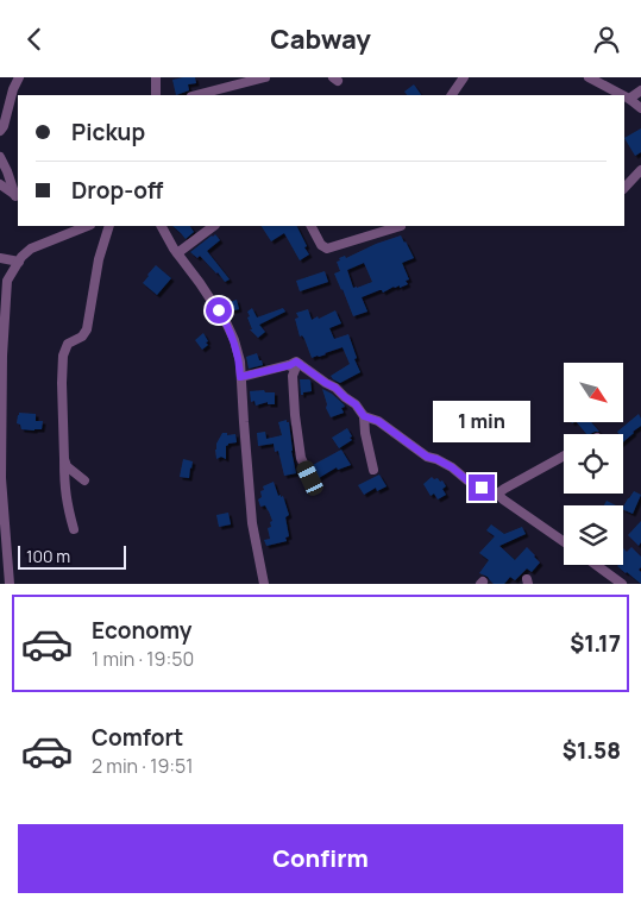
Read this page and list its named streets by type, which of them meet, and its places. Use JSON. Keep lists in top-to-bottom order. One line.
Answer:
{"scale_bar":"100 m","north":"bottom right","page":{"header":"Cabway","banner":["Pickup","Drop-off"],"bubble":"1 min","scale":"100 m","list":[{"name":"Economy","note":"1 min · 19:50","value":"$1.17"},{"name":"Comfort","note":"2 min · 19:51","value":"$1.58"}],"buttons":"Confirm"}}
